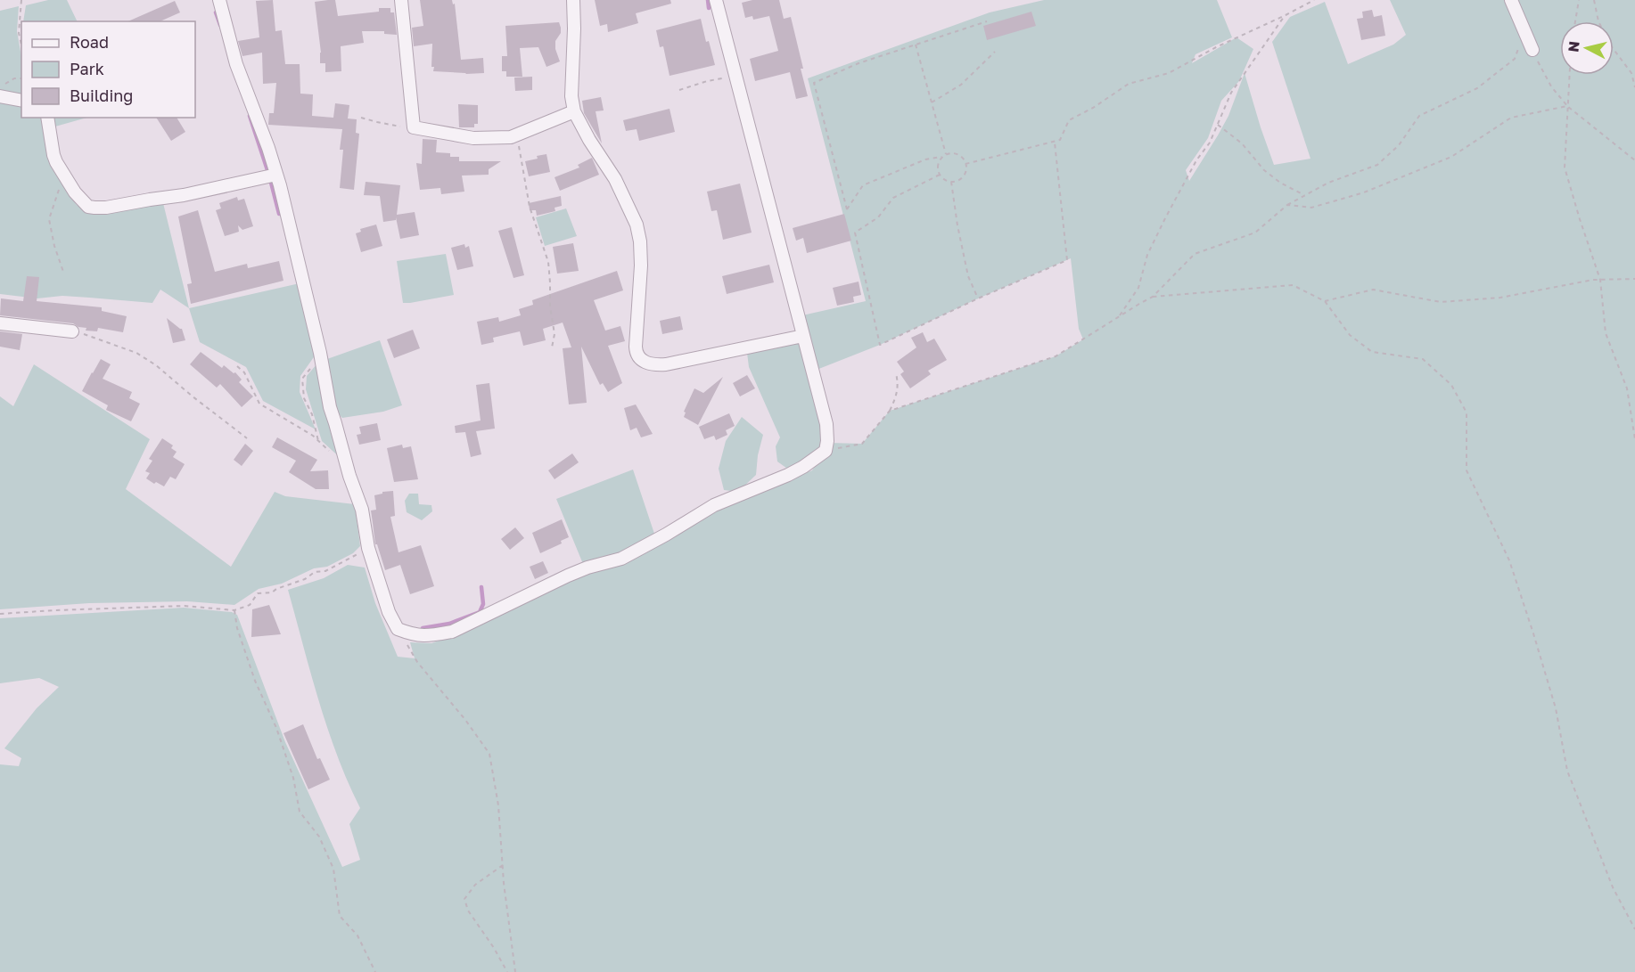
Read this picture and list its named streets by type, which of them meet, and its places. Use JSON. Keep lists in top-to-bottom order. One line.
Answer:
{"legend":["Road","Park","Building"],"north":"left"}
